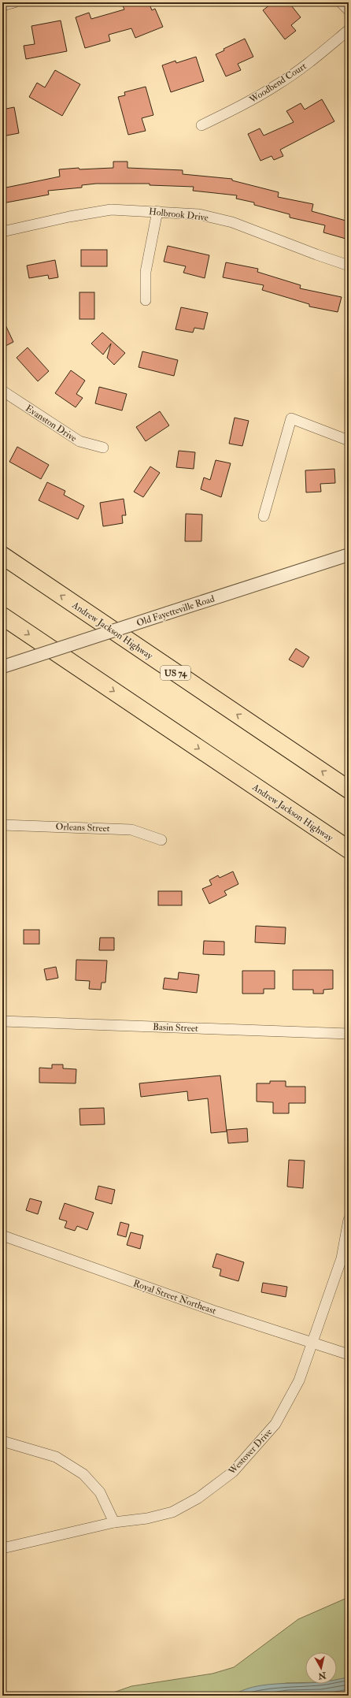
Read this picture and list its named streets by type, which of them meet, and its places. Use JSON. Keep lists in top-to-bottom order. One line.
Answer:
{"streets":{"highway":["Andrew Jackson Highway","US 74"],"street":["Woodbend Court","Holbrook Drive","Evanston Drive","Old Fayetteville Road","Orleans Street","Basin Street","Royal Street Northeast","Westover Drive"]},"crossings":[["Royal Street Northeast","Westover Drive"]],"north":"bottom"}
